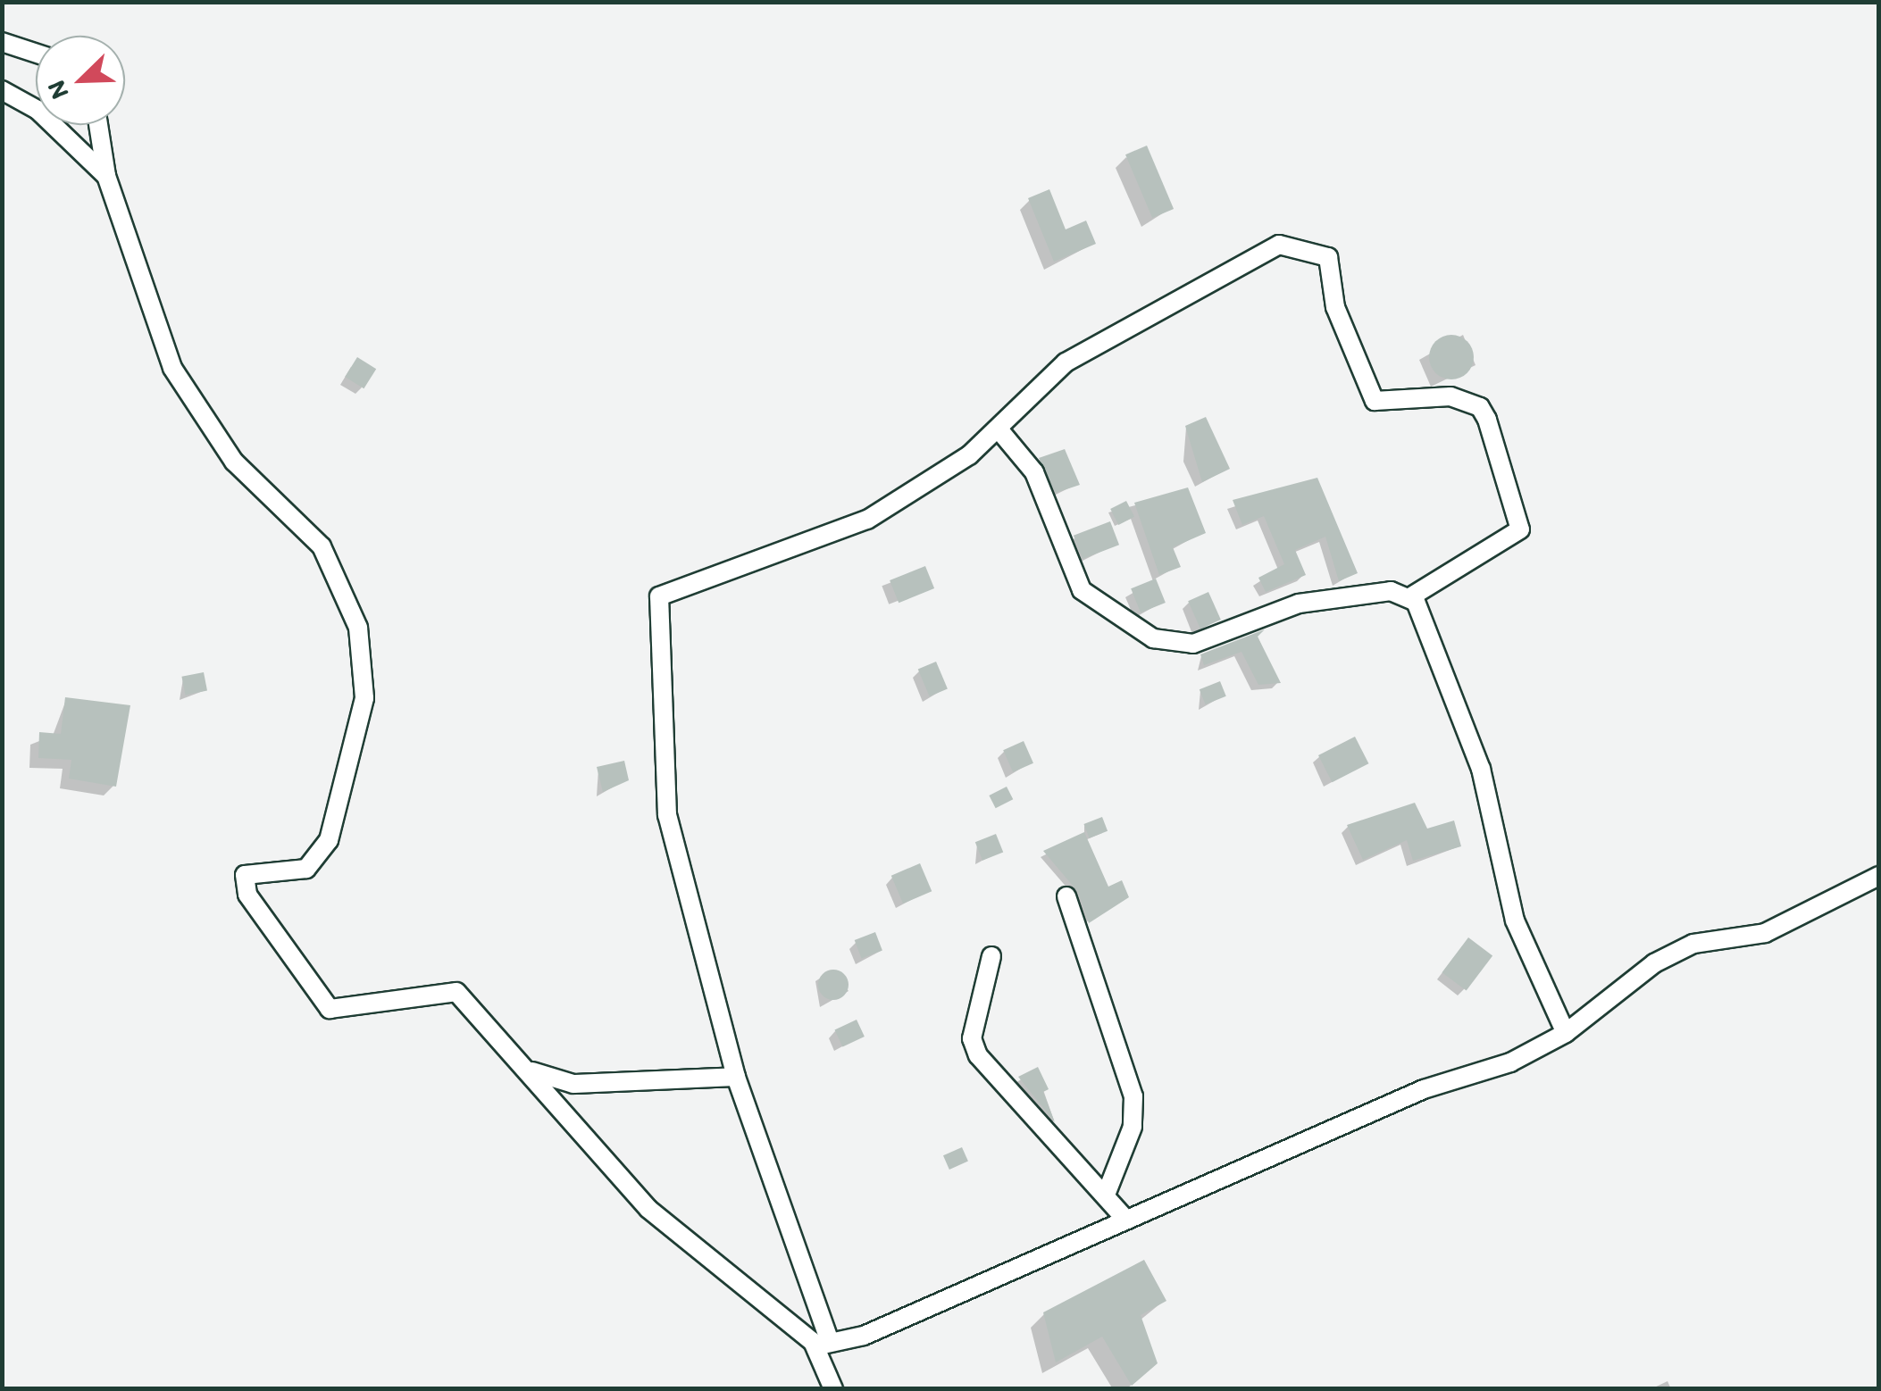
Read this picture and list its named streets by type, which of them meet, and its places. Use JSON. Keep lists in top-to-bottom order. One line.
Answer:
{"north":"bottom left"}
